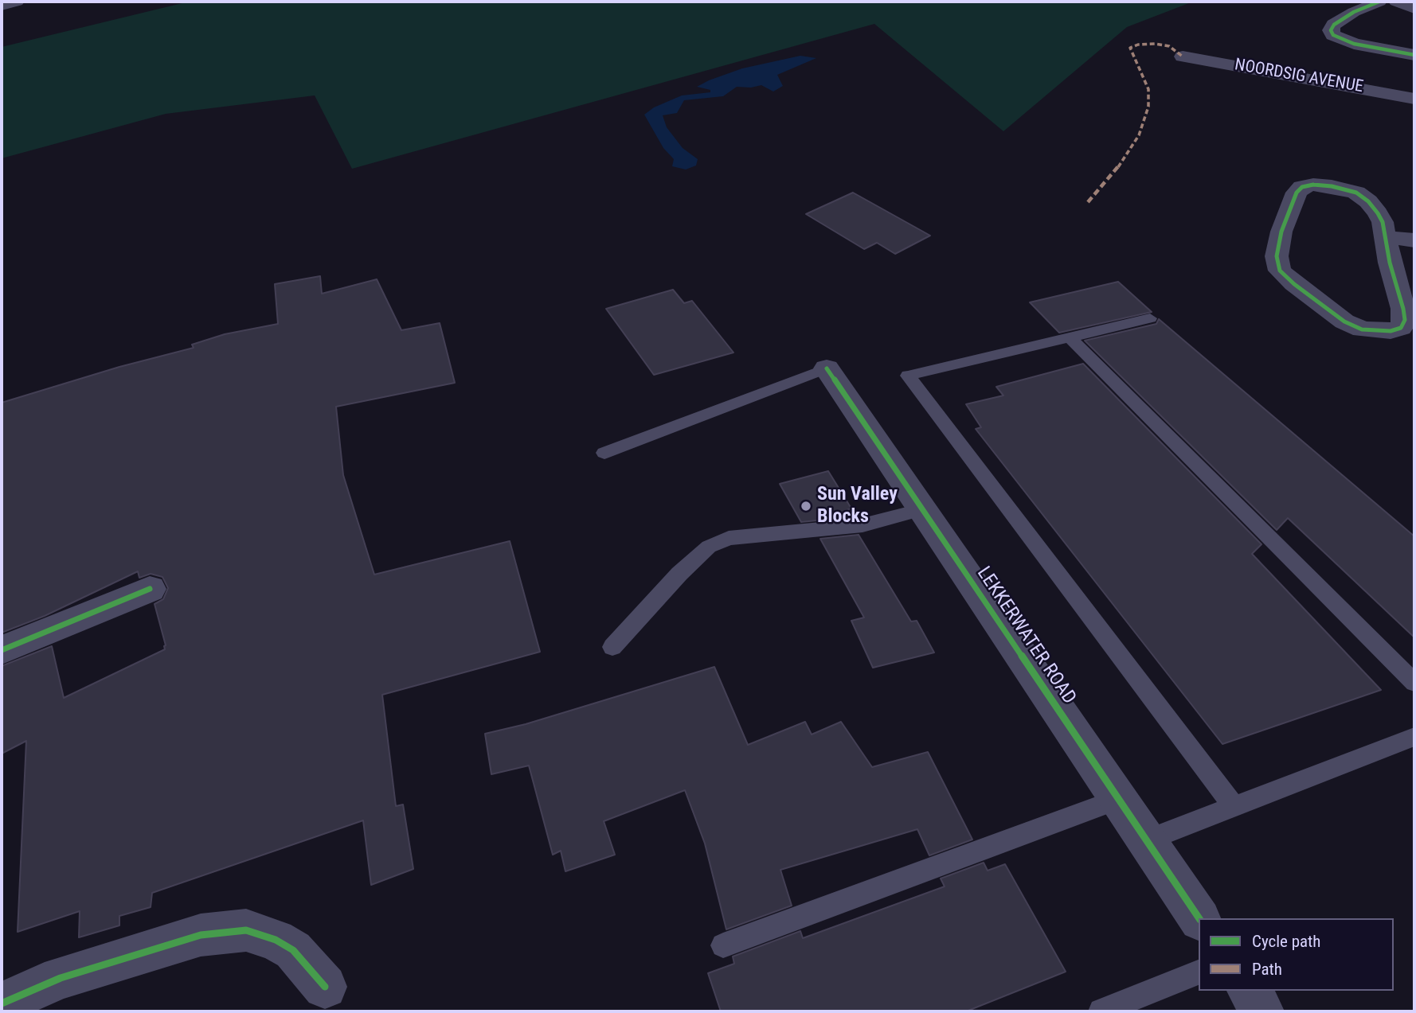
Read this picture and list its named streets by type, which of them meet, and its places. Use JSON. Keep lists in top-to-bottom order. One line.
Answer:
{"streets":{"street":["NOORDSIG AVENUE","LEKKERWATER ROAD"]},"places":["Sun Valley Blocks"],"legend":["Cycle path","Path"]}
